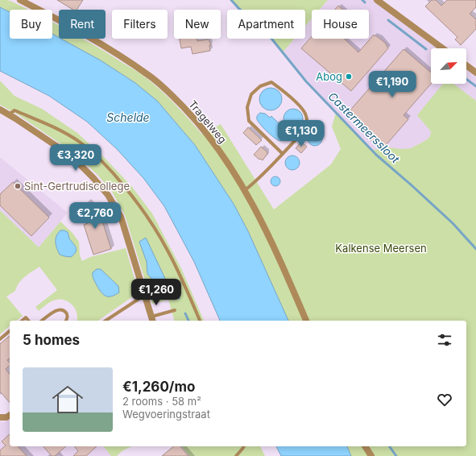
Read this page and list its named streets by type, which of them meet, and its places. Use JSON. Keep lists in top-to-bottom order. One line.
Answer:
{"streets":{"street":["Tragelweg"]},"water":["Schelde","Castermeerssloot"],"parks":["Kalkense Meersen"],"places":["Abog","Sint-Gertrudiscollege"],"north":"top right","page":{"chip":["Buy","Rent","Filters","New","Apartment","House"],"price":["€1,190","€1,130","€3,320","€2,760","€1,260"],"heading":"5 homes","list":[{"name":"€1,260/mo","note":"2 rooms · 58 m² · Wegvoeringstraat"}]}}
